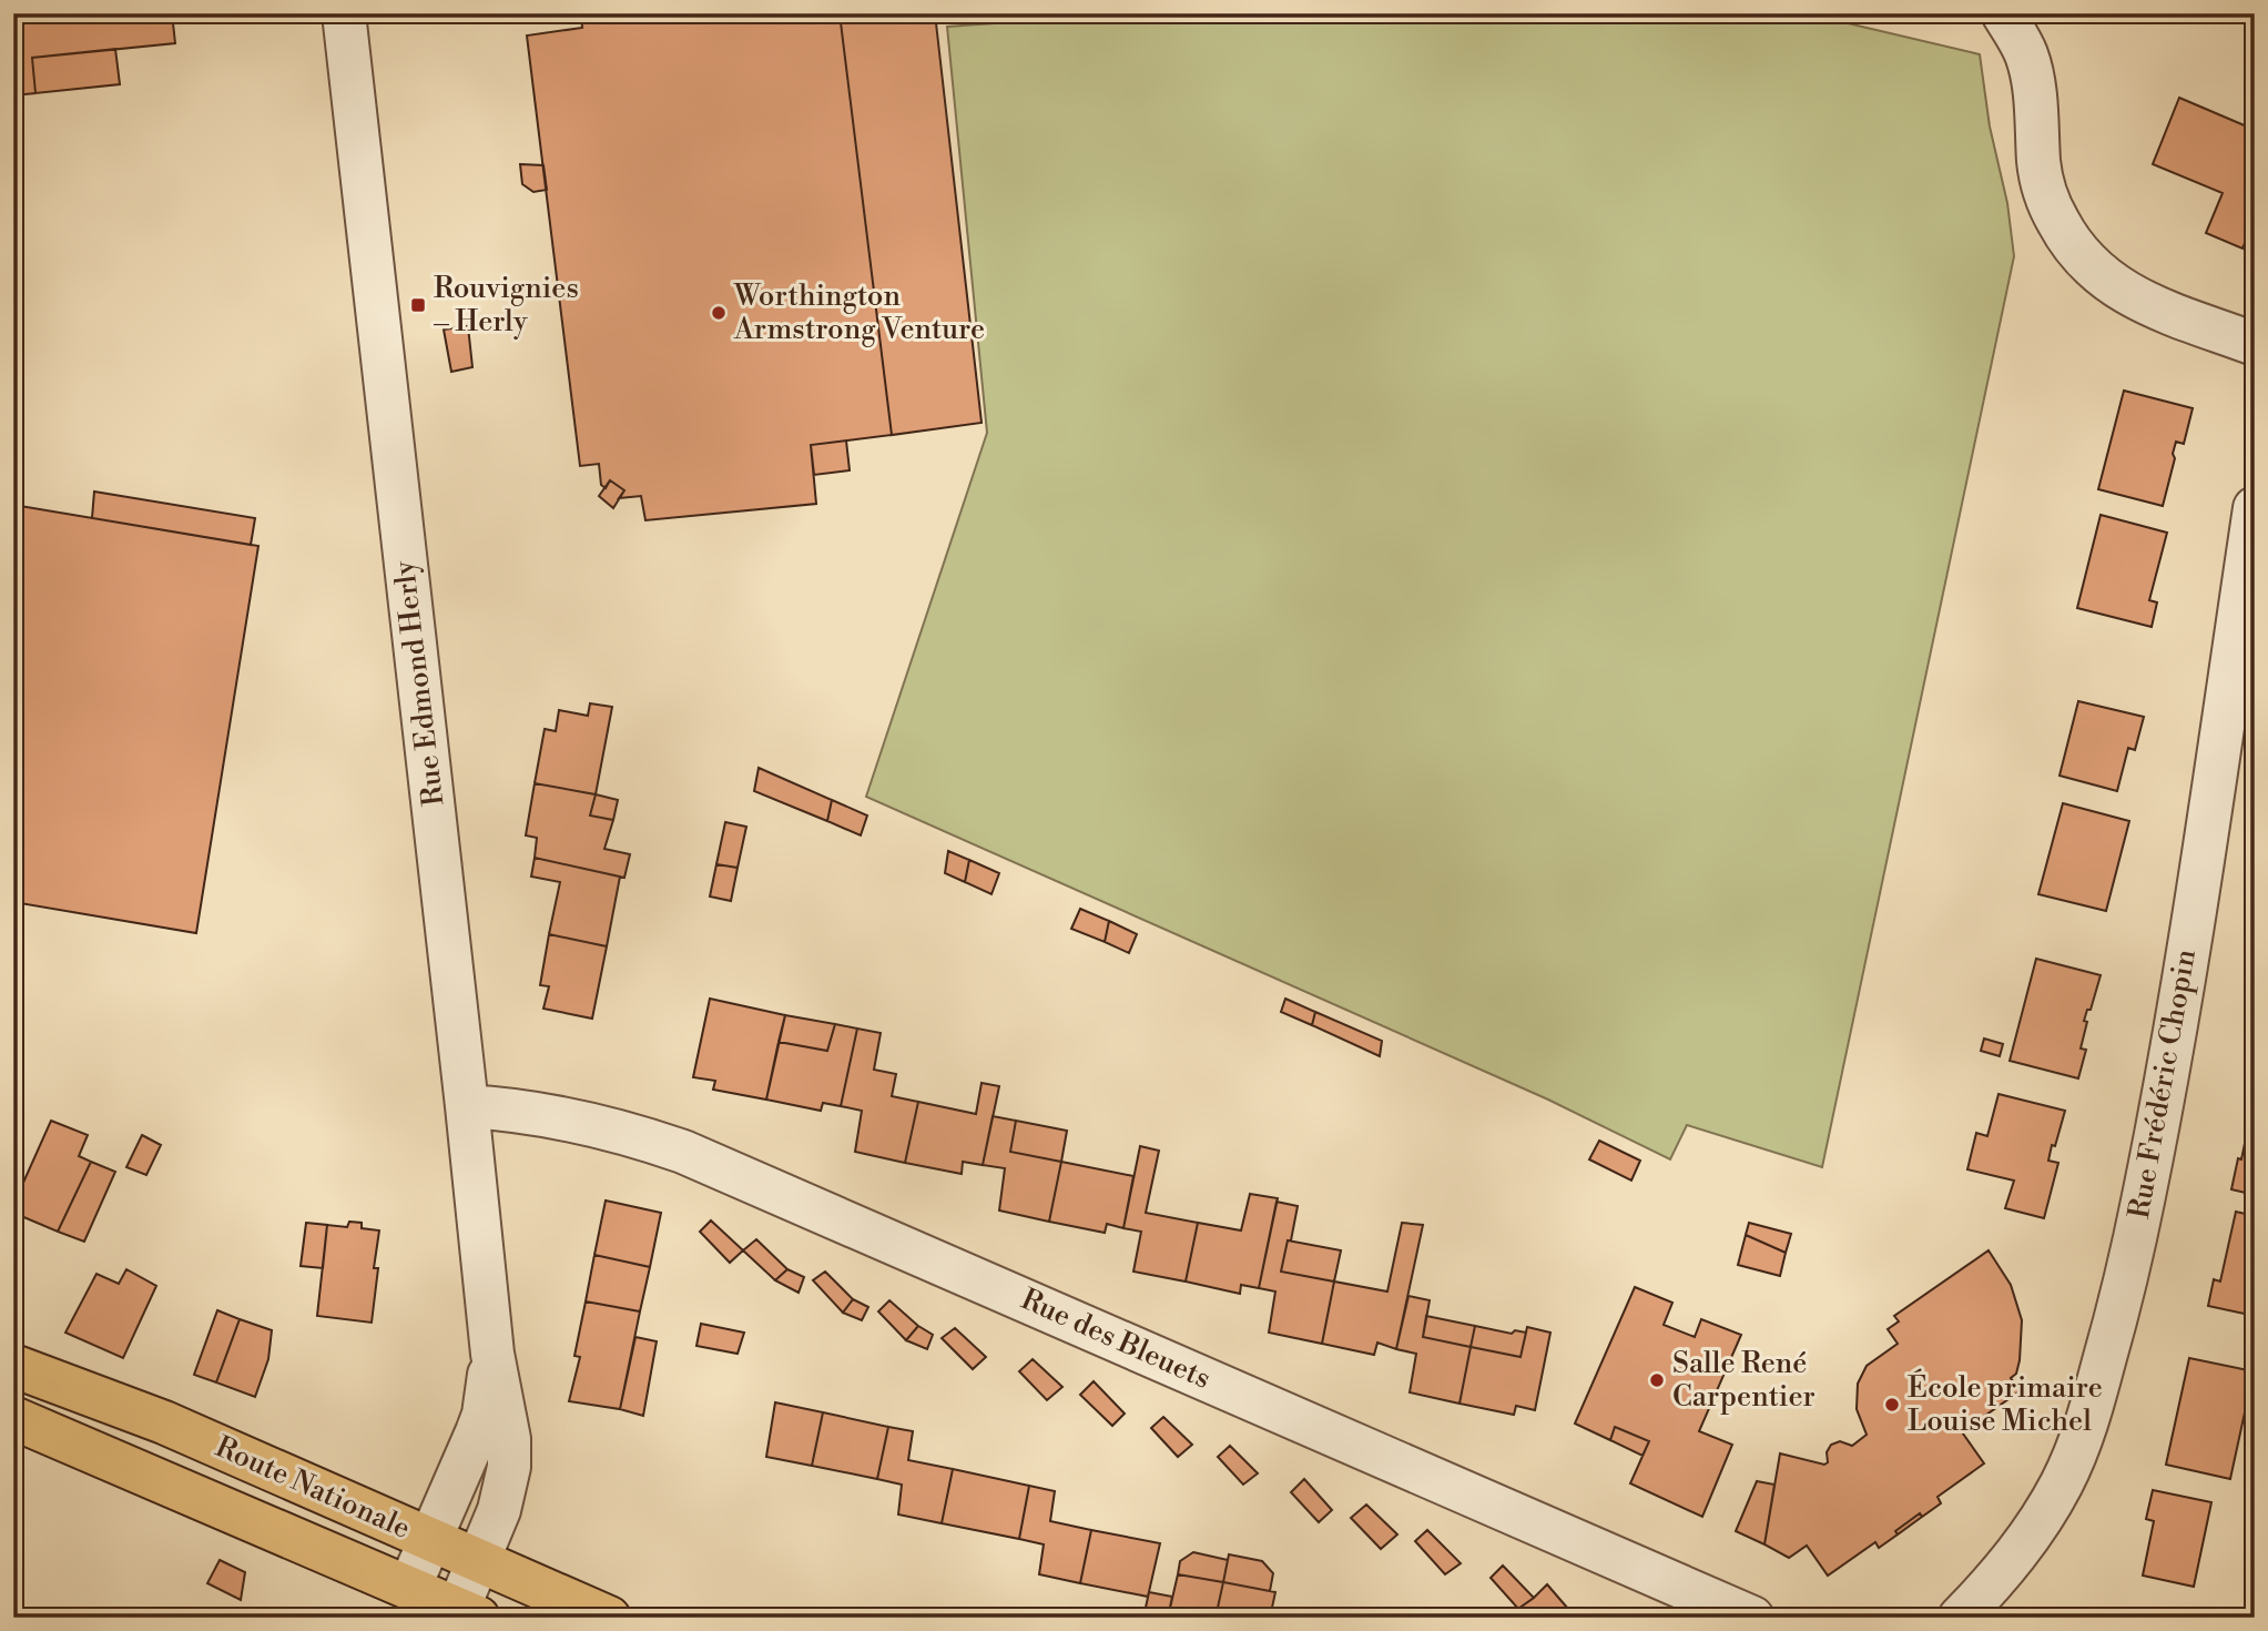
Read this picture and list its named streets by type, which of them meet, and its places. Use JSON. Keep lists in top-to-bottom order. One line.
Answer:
{"streets":{"main road":["Route Nationale"],"street":["Rue Edmond Herly","Rue Frédéric Chopin","Rue des Bleuets"]},"crossings":[["Rue Edmond Herly","Rue des Bleuets"],["Rue Edmond Herly","Route Nationale"]],"places":{"transit":["Rouvignies – Herly"],"other":["Worthington Armstrong Venture","Salle René Carpentier","École primaire Louise Michel"]}}
